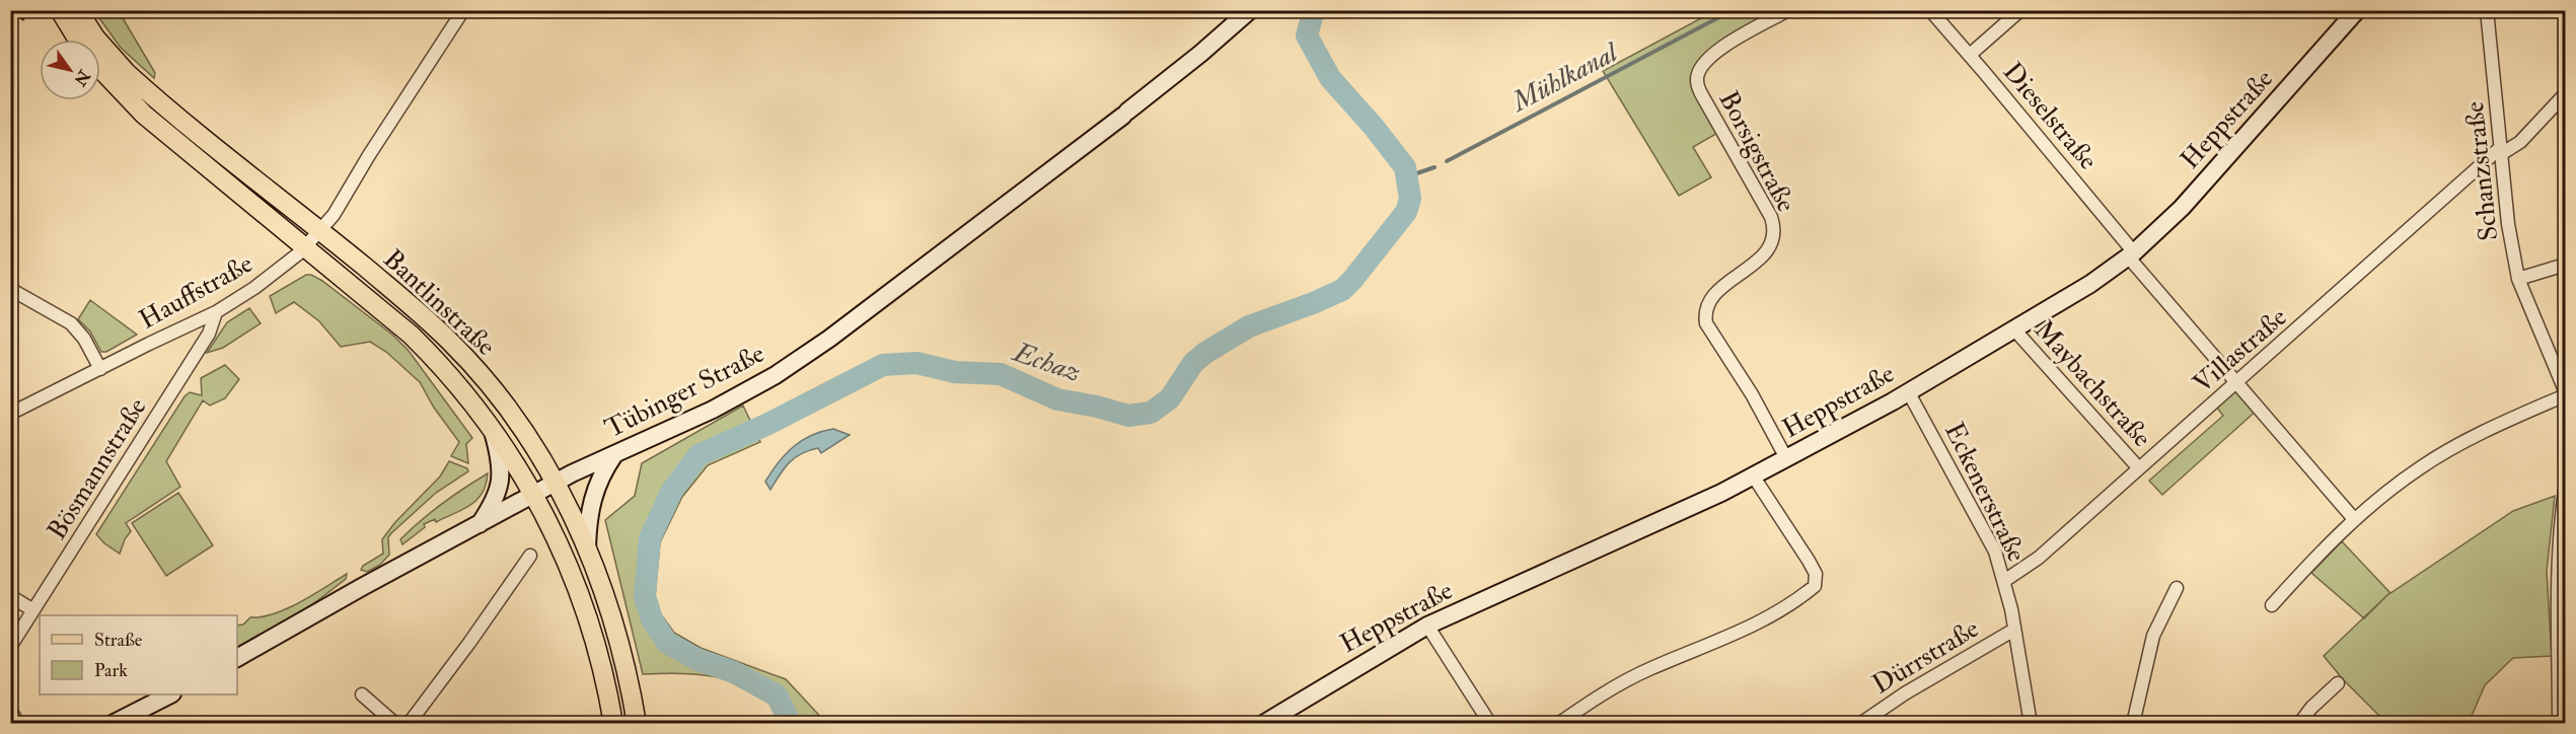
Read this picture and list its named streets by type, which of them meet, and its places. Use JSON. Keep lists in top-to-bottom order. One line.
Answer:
{"streets":{"main road":["Bantlinstraße"],"street":["Dieselstraße","Heppstraße","Borsigstraße","Schanzstraße","Hauffstraße","Villastraße","Maybachstraße","Tübinger Straße","Bösmannstraße","Eckenerstraße","Dürrstraße"]},"crossings":[["Dieselstraße","Heppstraße"],["Dieselstraße","Villastraße"],["Heppstraße","Borsigstraße"],["Heppstraße","Maybachstraße"],["Heppstraße","Eckenerstraße"],["Schanzstraße","Villastraße"],["Hauffstraße","Bantlinstraße"],["Hauffstraße","Bösmannstraße"],["Bantlinstraße","Tübinger Straße"],["Villastraße","Maybachstraße"],["Villastraße","Eckenerstraße"],["Eckenerstraße","Dürrstraße"]],"water":["Mühlkanal","Echaz"],"legend":["Straße","Park"],"north":"bottom right"}
